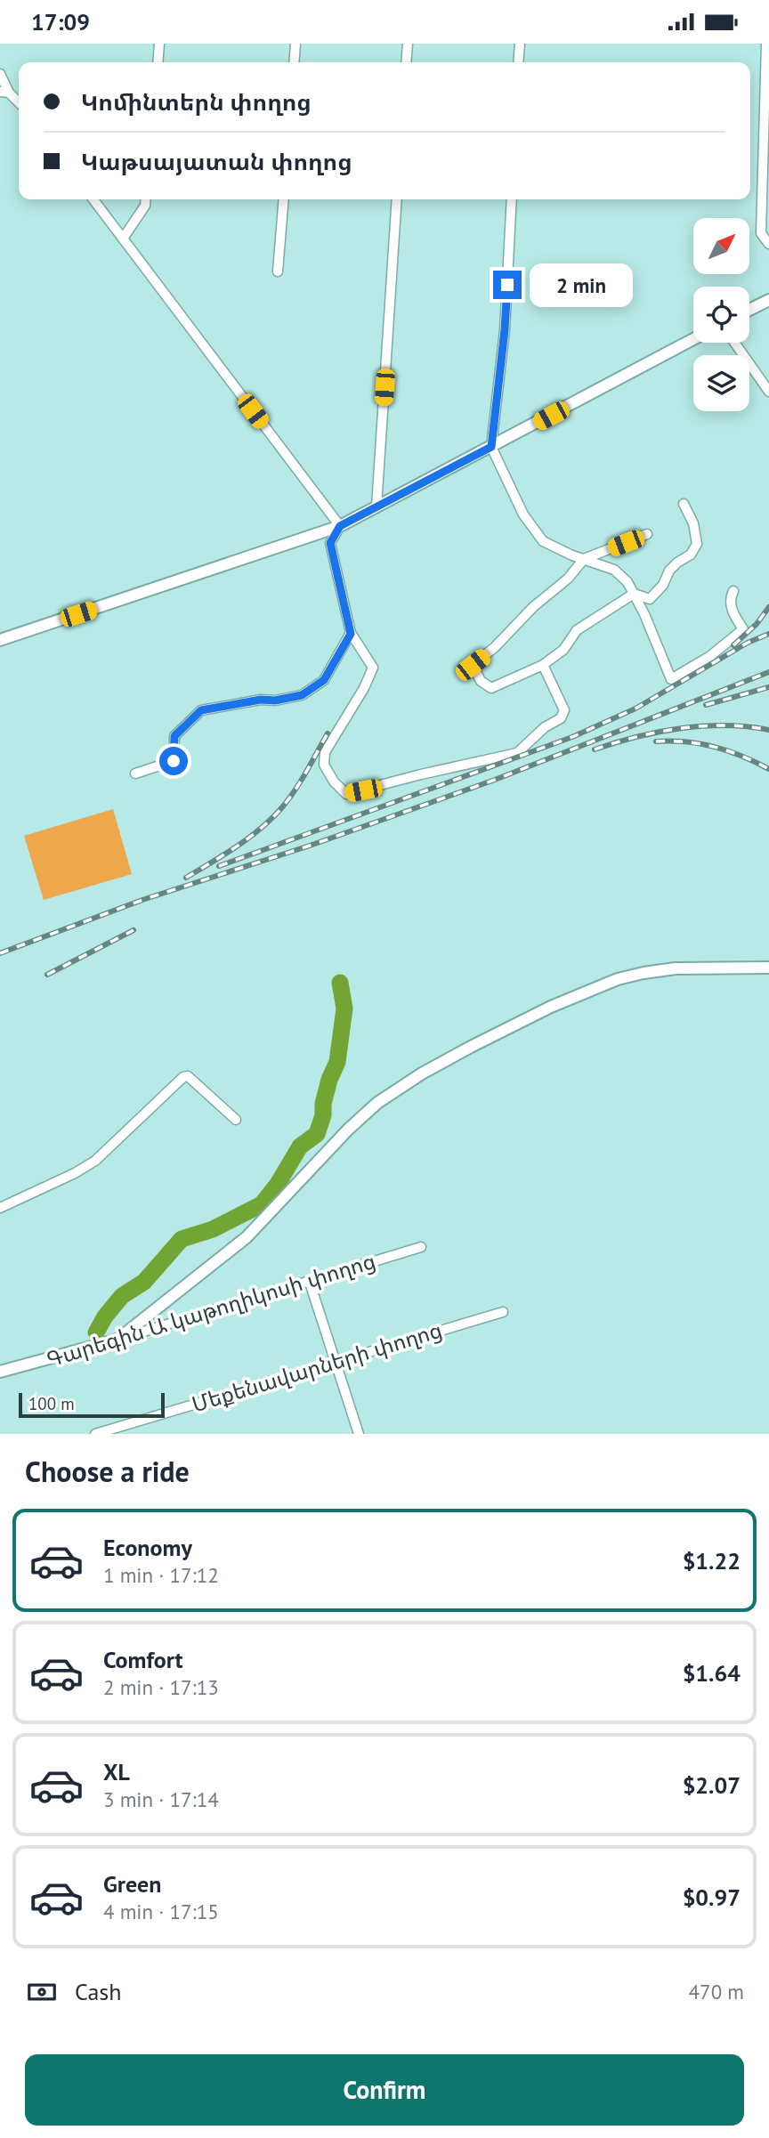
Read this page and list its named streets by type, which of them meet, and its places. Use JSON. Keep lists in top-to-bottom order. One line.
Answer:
{"streets":{"street":["Գարեգին Ա կաթողիկոսի փողոց","Մեքենավարների փողոց"]},"scale_bar":"100 m","north":"top right","page":{"status":"17:09","banner":["Կոմինտերն փողոց","Կաթսայատան փողոց"],"bubble":"2 min","scale":"100 m","heading":"Choose a ride","list":[{"name":"Economy","note":"1 min · 17:12","value":"$1.22"},{"name":"Comfort","note":"2 min · 17:13","value":"$1.64"},{"name":"XL","note":"3 min · 17:14","value":"$2.07"},{"name":"Green","note":"4 min · 17:15","value":"$0.97"}],"pay":["Cash","470 m"],"buttons":"Confirm"}}
